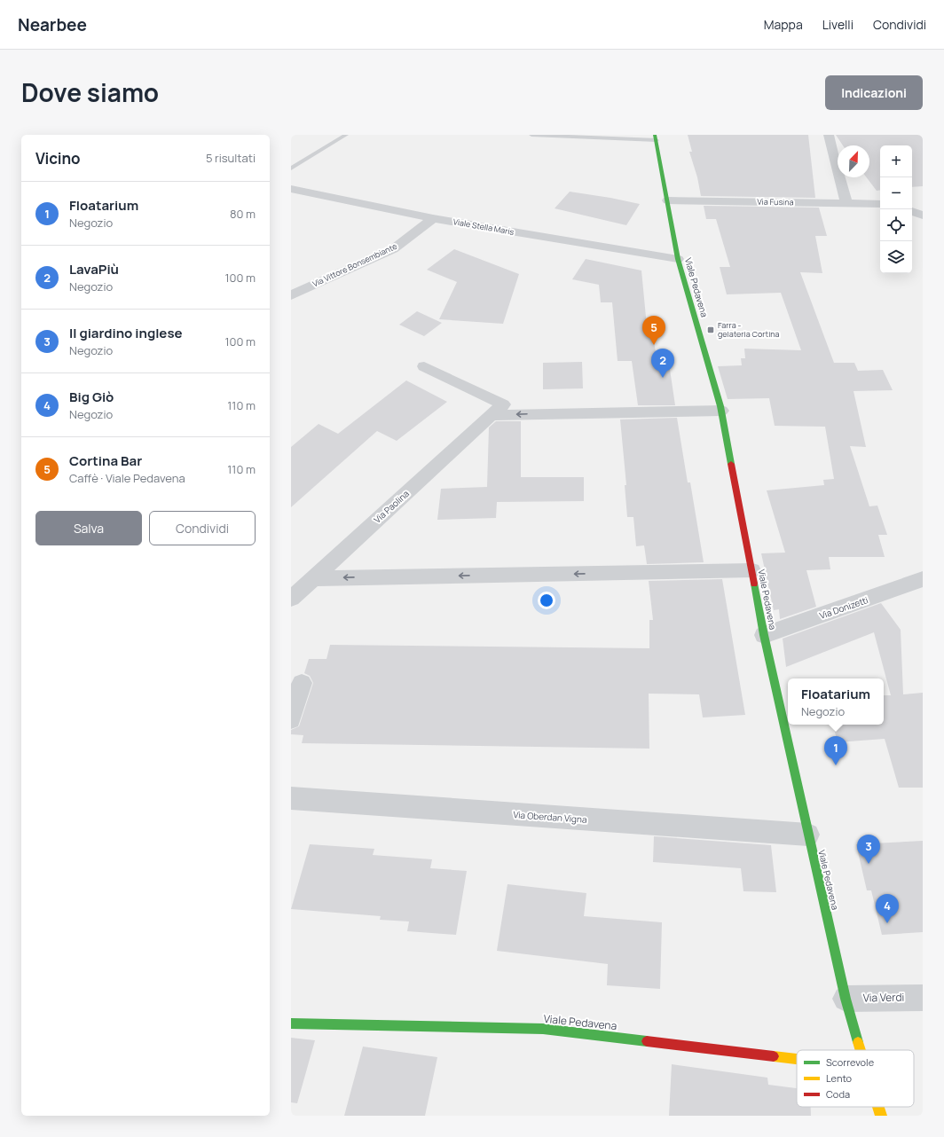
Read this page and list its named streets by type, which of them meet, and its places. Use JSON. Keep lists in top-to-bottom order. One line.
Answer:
{"streets":{"main road":["Viale Pedavena"],"street":["Via Fusina","Viale Stella Maris","Via Vittore Bonsembiante","Via Paolina","Via Donizetti","Via Oberdan Vigna","Via Verdi"]},"crossings":[["Via Fusina","Viale Pedavena"],["Viale Stella Maris","Via Vittore Bonsembiante"],["Viale Stella Maris","Viale Pedavena"],["Viale Pedavena","Via Donizetti"],["Viale Pedavena","Via Oberdan Vigna"],["Viale Pedavena","Via Verdi"]],"places":{"transit":["Farra - gelateria Cortina"]},"legend":["Scorrevole","Lento","Coda"],"north":"top right","page":{"header":"Nearbee","nav":["Mappa","Livelli","Condividi"],"title":"Dove siamo","buttons":["Indicazioni",["Salva","Condividi"]],"heading":["Vicino","5 risultati"],"map_buttons":["+","−"],"list":[{"mark":"1","name":"Floatarium","note":"Negozio","value":"80 m"},{"mark":"2","name":"LavaPiù","note":"Negozio","value":"100 m"},{"mark":"3","name":"Il giardino inglese","note":"Negozio","value":"100 m"},{"mark":"4","name":"Big Giò","note":"Negozio","value":"110 m"},{"mark":"5","name":"Cortina Bar","note":"Caffè · Viale Pedavena","value":"110 m"}],"pins":["5","2","1","3","4"],"popup":["Floatarium","Negozio"]}}
